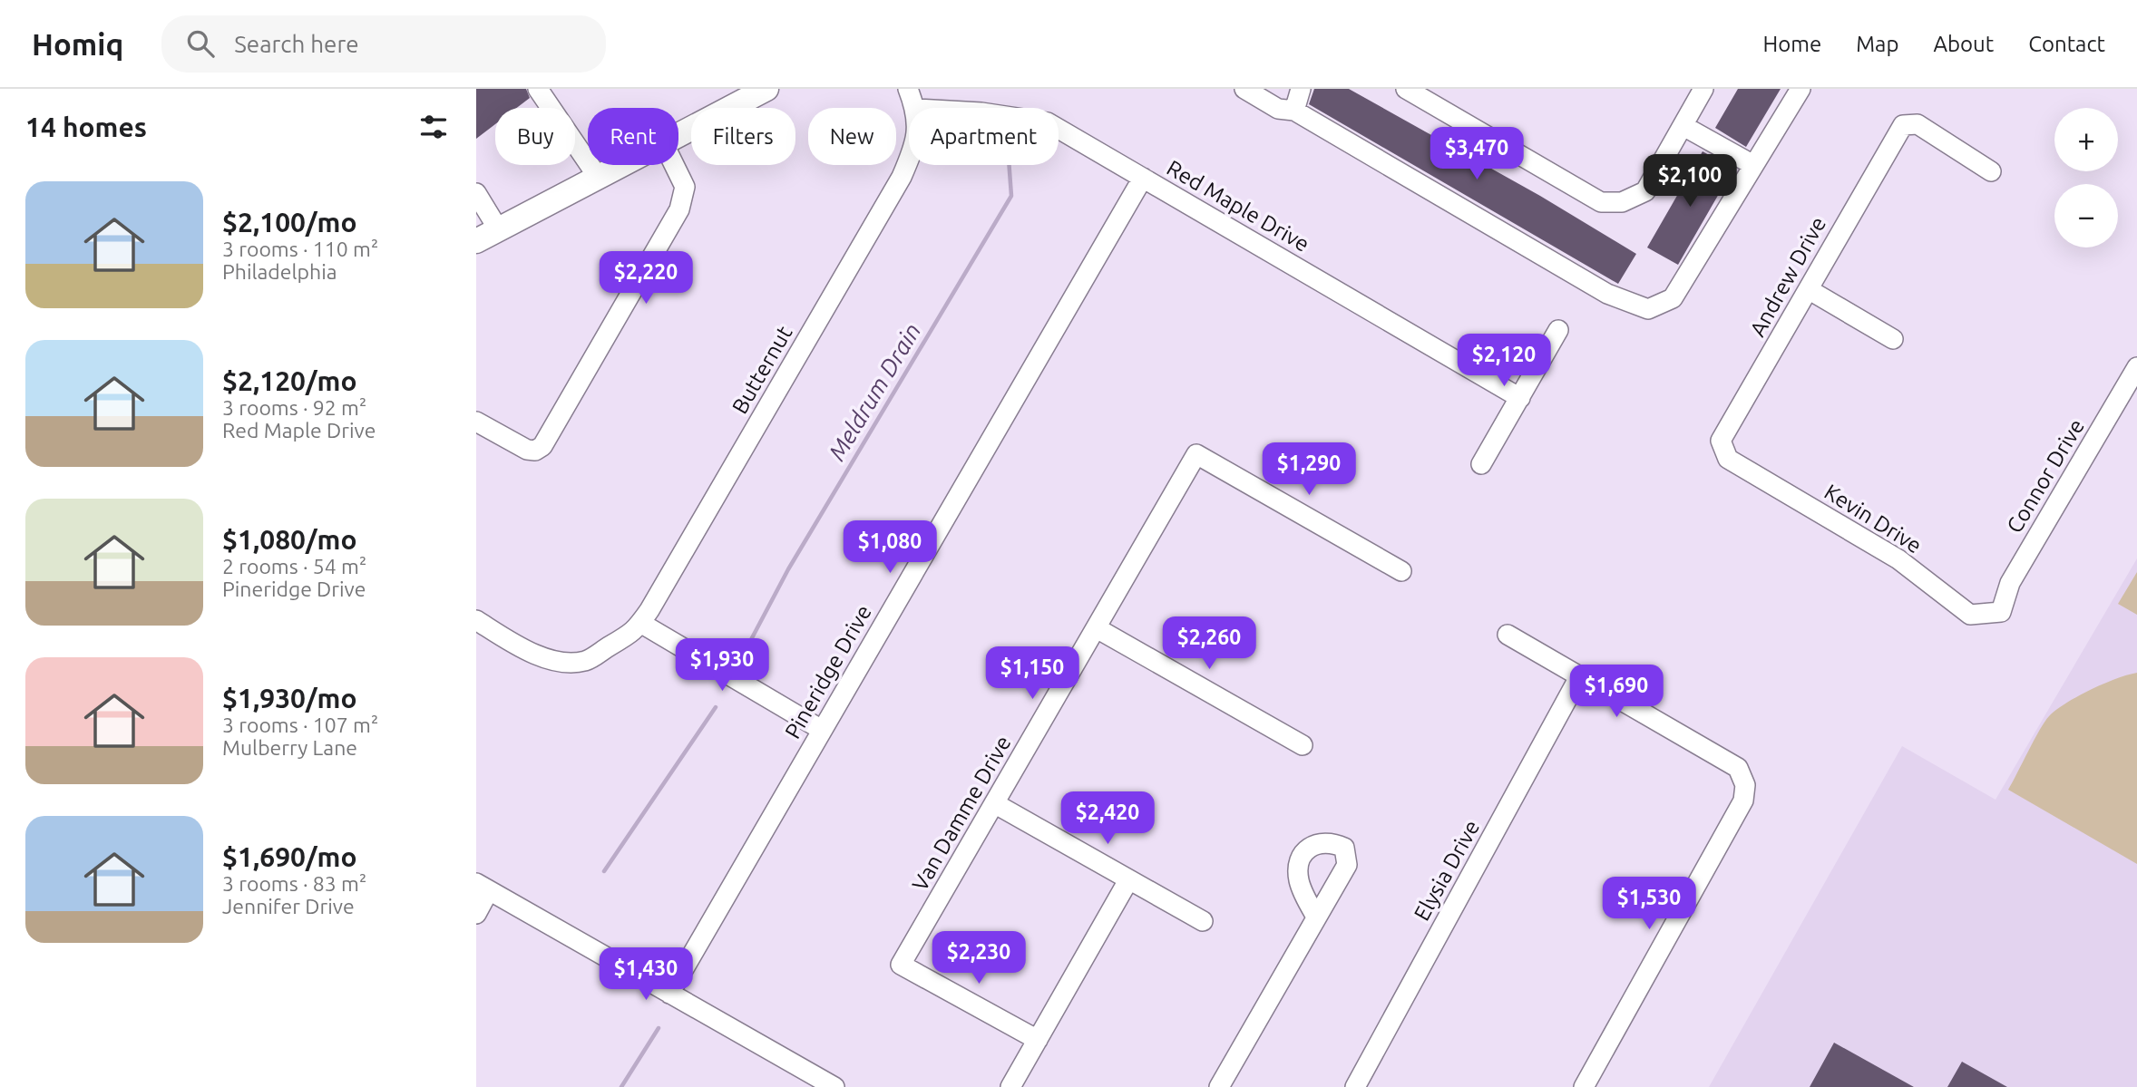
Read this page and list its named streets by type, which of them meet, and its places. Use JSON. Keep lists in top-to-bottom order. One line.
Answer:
{"streets":{"street":["Red Maple Drive","Andrew Drive","Butternut","Connor Drive","Kevin Drive","Pineridge Drive","Van Damme Drive","Elysia Drive"]},"crossings":[["Red Maple Drive","Pineridge Drive"],["Andrew Drive","Kevin Drive"],["Connor Drive","Kevin Drive"]],"water":["Meldrum Drain"],"page":{"header":"Homiq","search":"Search here","nav":["Home","Map","About","Contact"],"heading":"14 homes","map_buttons":["+","−"],"chip":["Buy","Rent","Filters","New","Apartment"],"price":["$3,470","$2,100","$2,220","$2,120","$1,290","$1,080","$2,260","$1,930","$1,150","$1,690","$2,420","$1,530","$2,230","$1,430"],"list":[{"name":"$2,100/mo","note":"3 rooms · 110 m² · Philadelphia"},{"name":"$2,120/mo","note":"3 rooms · 92 m² · Red Maple Drive"},{"name":"$1,080/mo","note":"2 rooms · 54 m² · Pineridge Drive"},{"name":"$1,930/mo","note":"3 rooms · 107 m² · Mulberry Lane"},{"name":"$1,690/mo","note":"3 rooms · 83 m² · Jennifer Drive"}]}}
